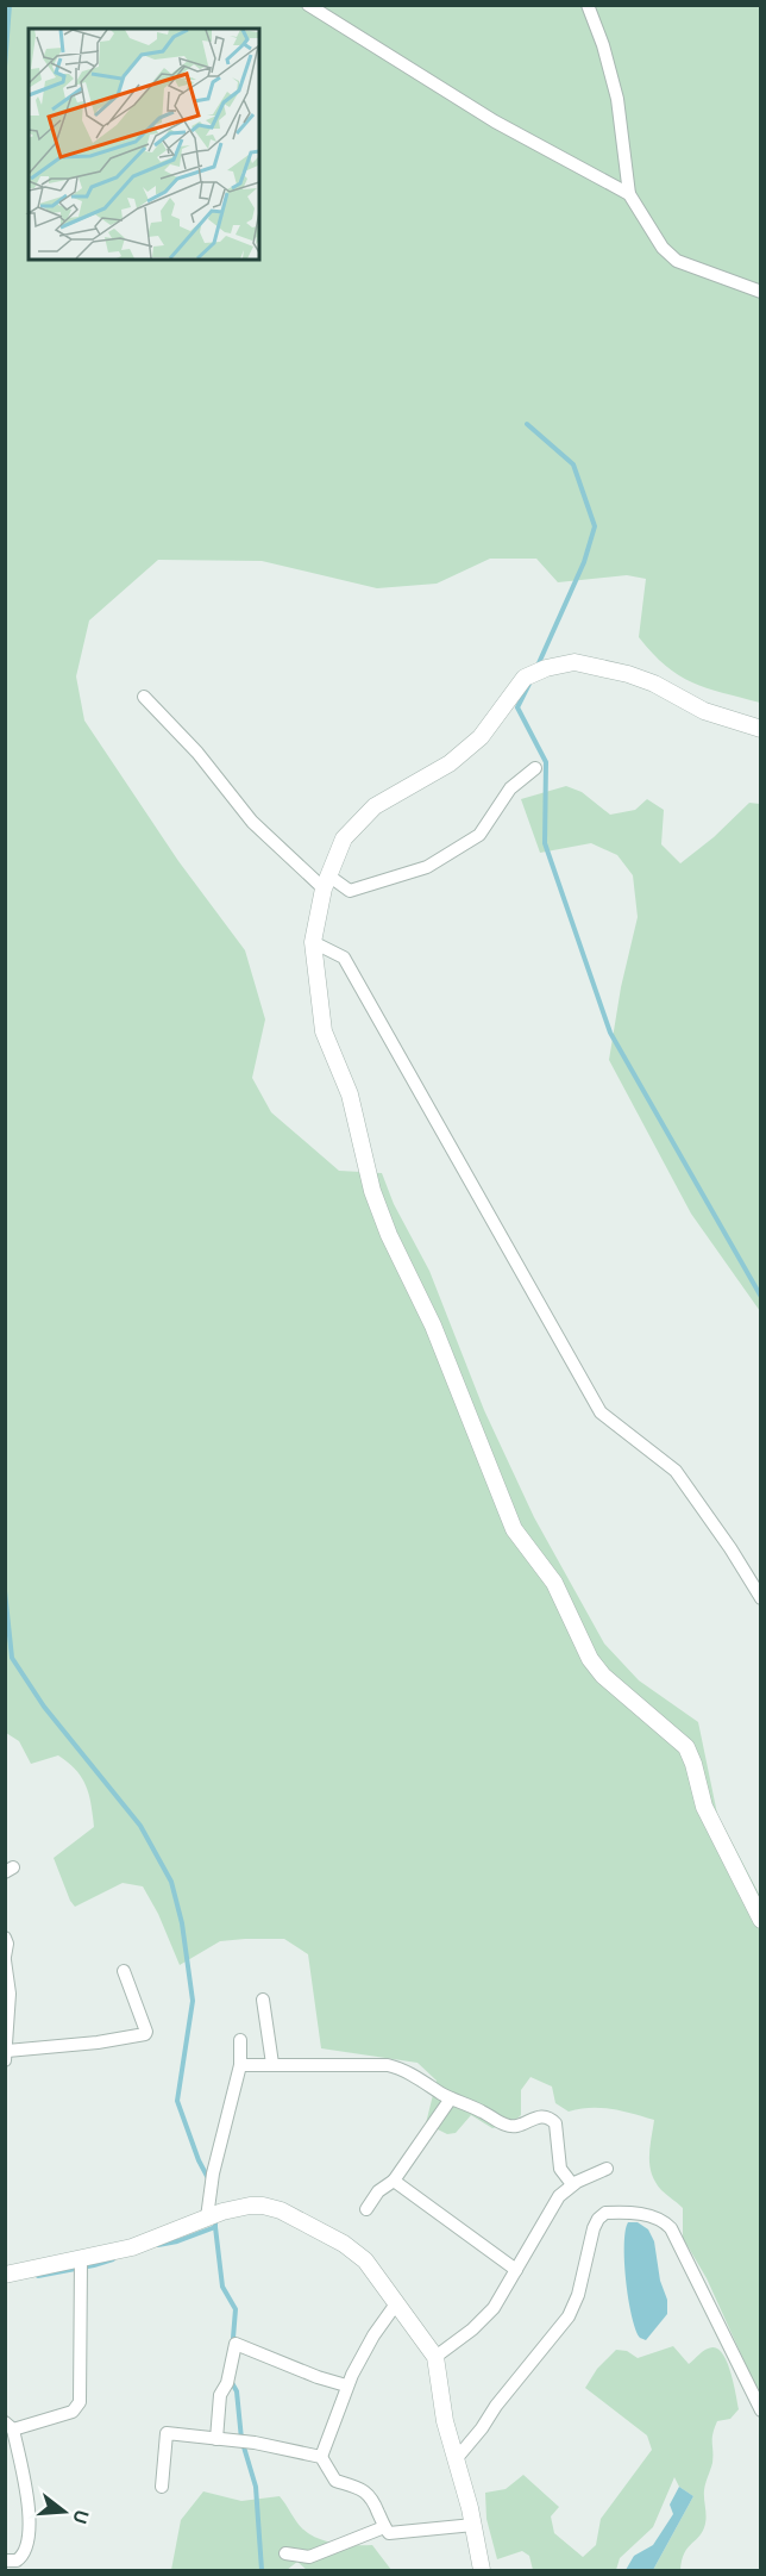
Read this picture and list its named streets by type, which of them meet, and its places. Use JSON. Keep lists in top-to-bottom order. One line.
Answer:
{"north":"right"}
